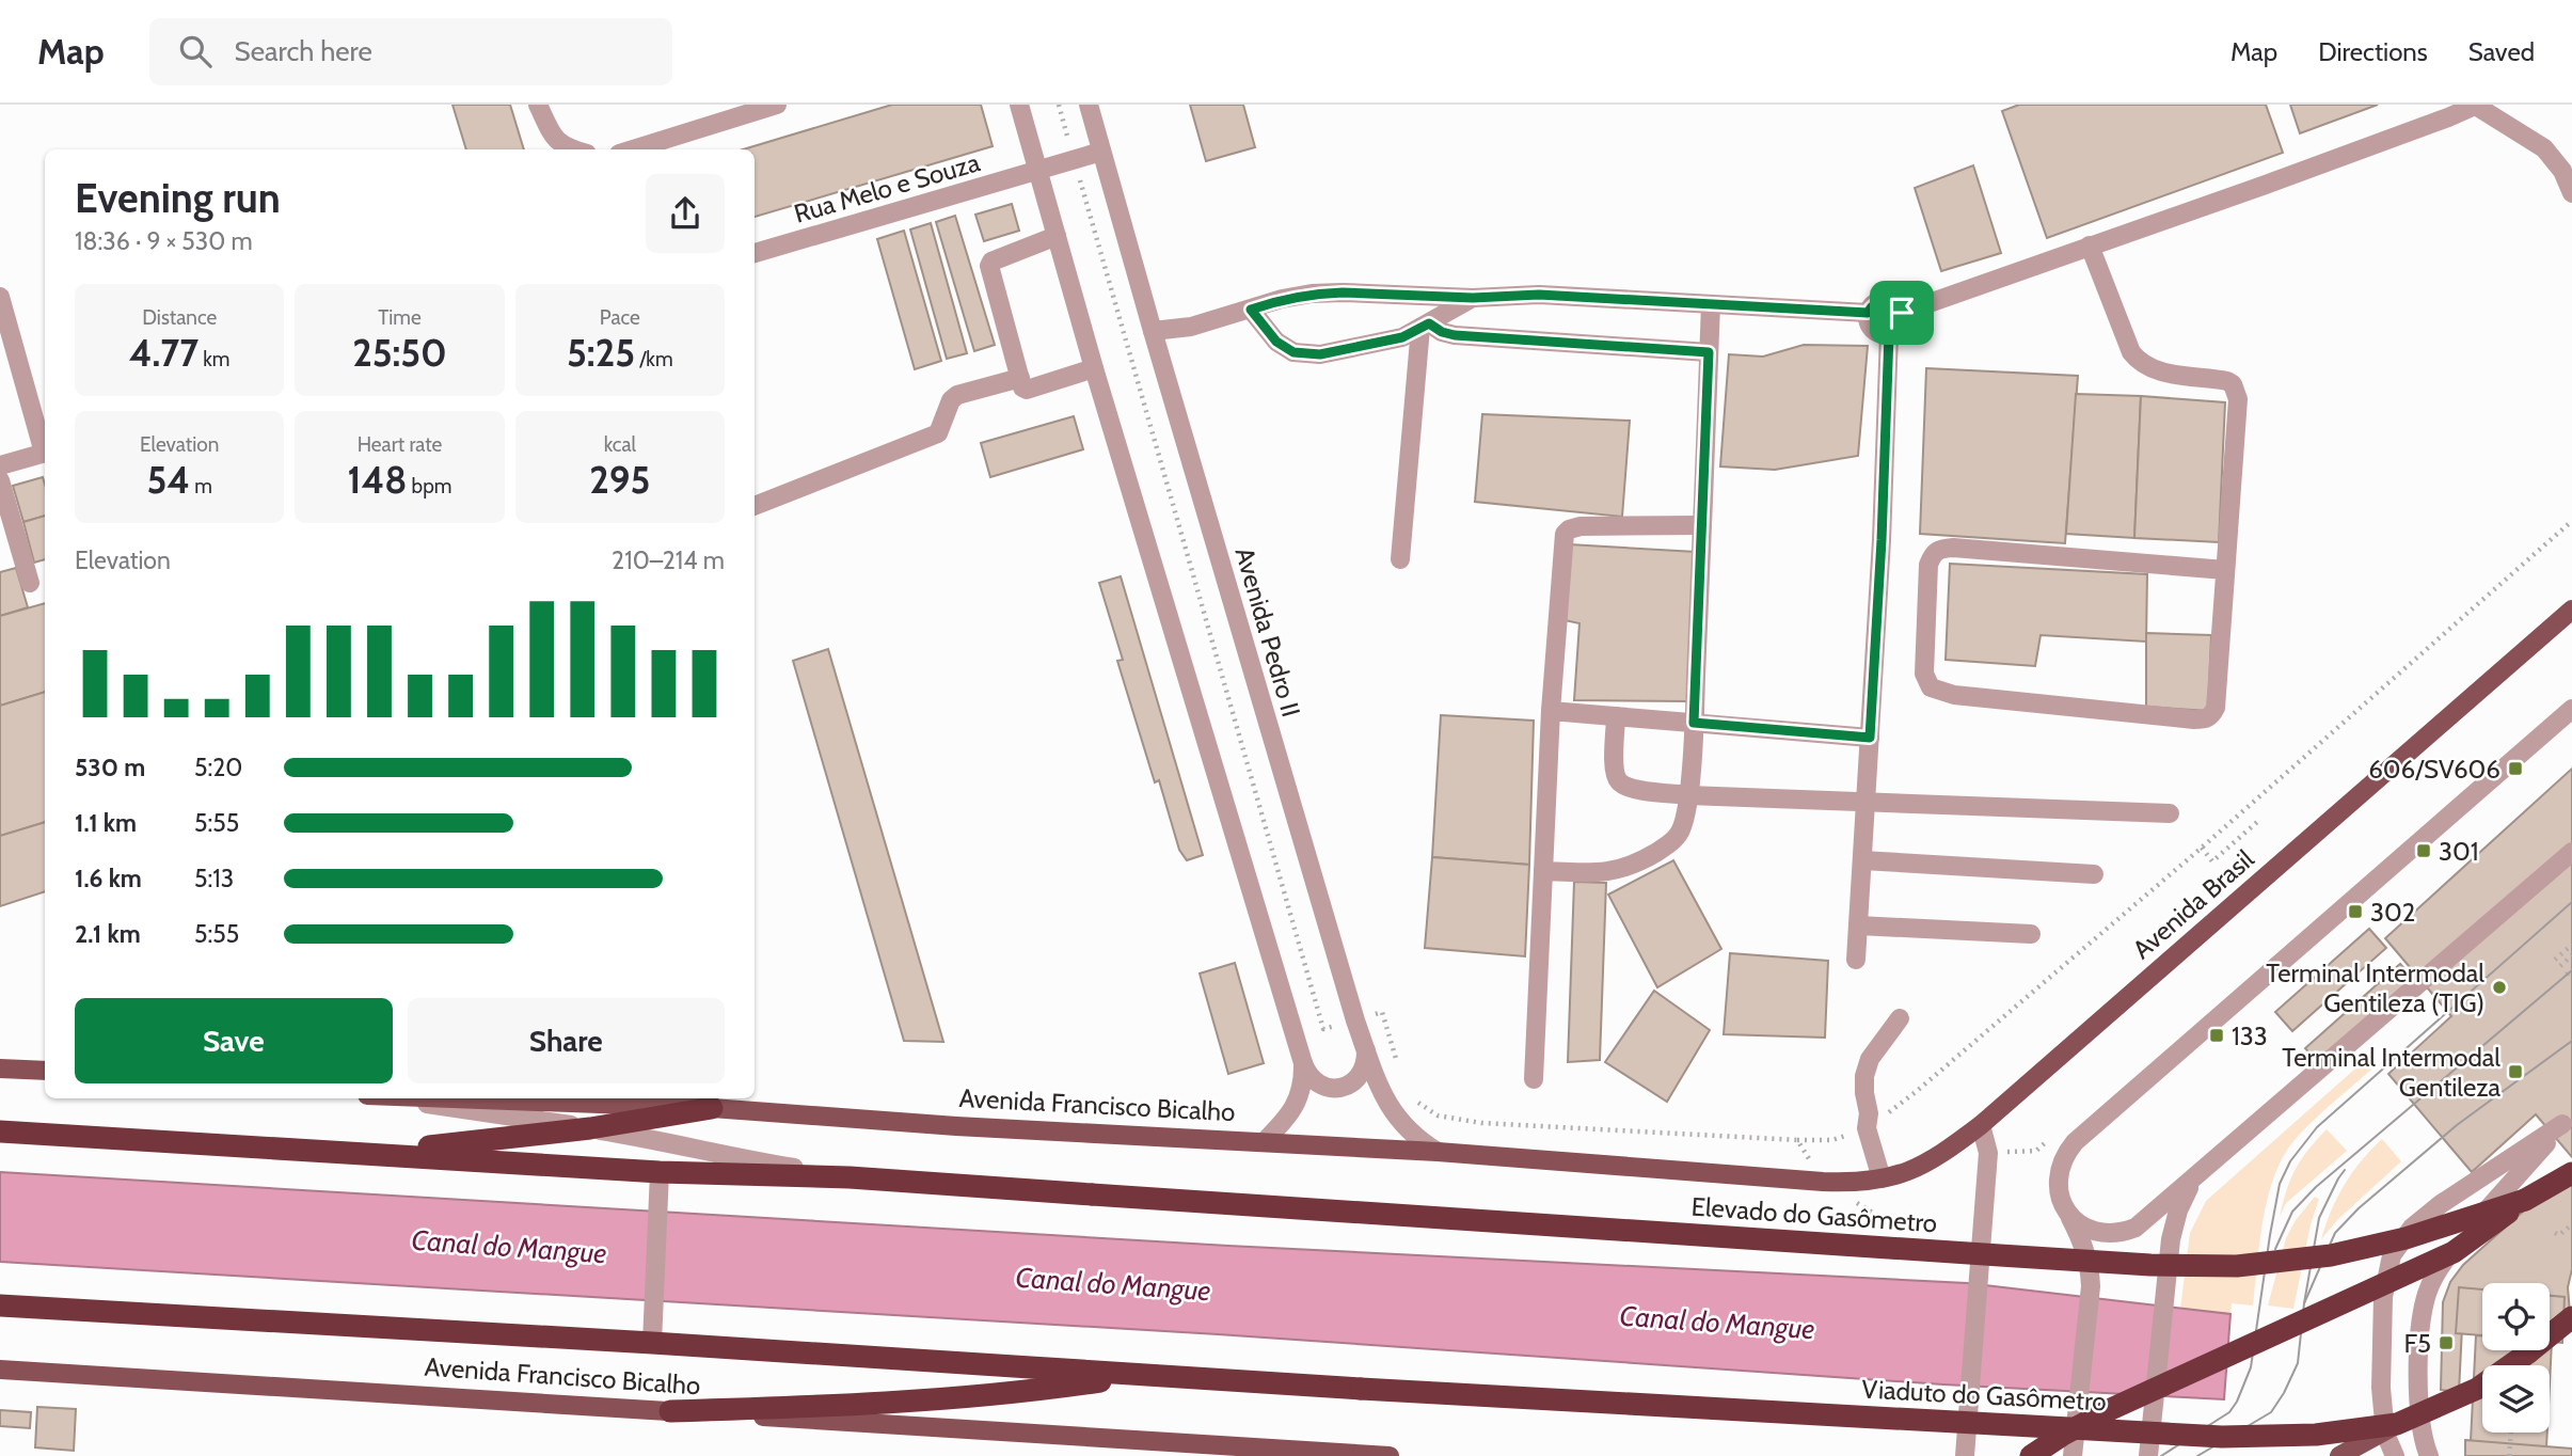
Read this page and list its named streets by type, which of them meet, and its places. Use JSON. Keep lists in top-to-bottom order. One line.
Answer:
{"streets":{"highway":["Avenida Francisco Bicalho","Elevado do Gasômetro","Viaduto do Gasômetro"],"main road":["Avenida Brasil"],"street":["Rua Melo e Souza","Avenida Pedro II"]},"crossings":[["Rua Melo e Souza","Avenida Pedro II"],["Avenida Pedro II","Avenida Francisco Bicalho"],["Avenida Brasil","Avenida Francisco Bicalho"],["Avenida Francisco Bicalho","Viaduto do Gasômetro"]],"water":["Canal do Mangue"],"places":{"transit":["606/SV606","301","302","133","Terminal Intermodal Gentileza","F5"],"other":["Terminal Intermodal Gentileza (TIG)"]},"page":{"header":"Map","search":"Search here","nav":["Map","Directions","Saved"],"heading":["Evening run","18:36 · 9 × 530 m"],"stats":[["Distance","4.77 km"],["Time","25:50"],["Pace","5:25 /km"],["Elevation","54 m"],["Heart rate","148 bpm"],["kcal","295"]],"chart":["Elevation","210–214 m"],"list":[{"name":"530 m","note":"5:20"},{"name":"1.1 km","note":"5:55"},{"name":"1.6 km","note":"5:13"},{"name":"2.1 km","note":"5:55"}],"buttons":["Save","Share"]}}
